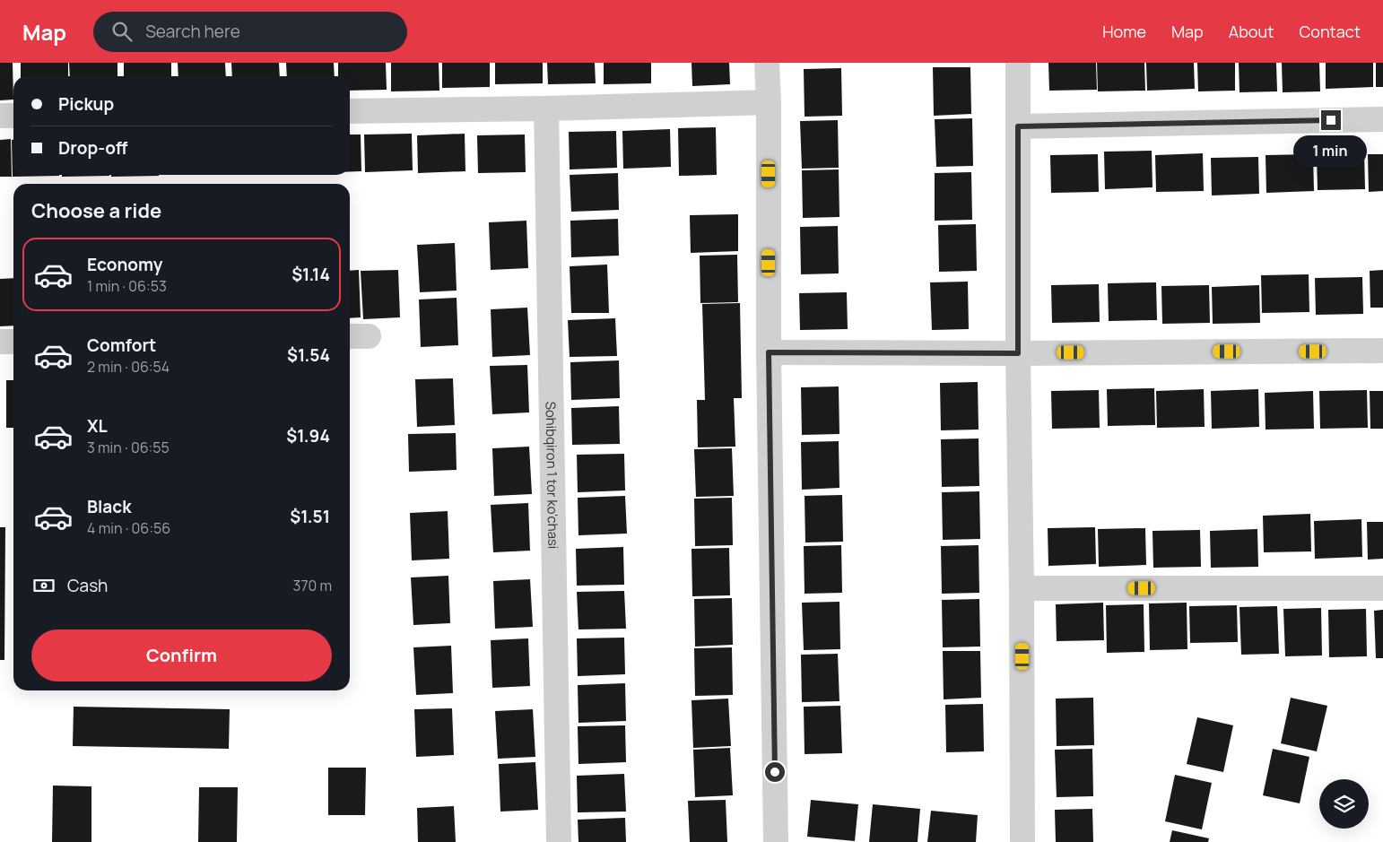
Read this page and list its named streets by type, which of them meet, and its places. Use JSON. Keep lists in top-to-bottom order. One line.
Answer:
{"streets":{"street":["Sohibqiron 1 tor ko'chasi"]},"page":{"header":"Map","search":"Search here","nav":["Home","Map","About","Contact"],"banner":["Pickup","Drop-off"],"bubble":"1 min","heading":"Choose a ride","list":[{"name":"Economy","note":"1 min · 06:53","value":"$1.14"},{"name":"Comfort","note":"2 min · 06:54","value":"$1.54"},{"name":"XL","note":"3 min · 06:55","value":"$1.94"},{"name":"Black","note":"4 min · 06:56","value":"$1.51"}],"pay":["Cash","370 m"],"buttons":"Confirm"}}
